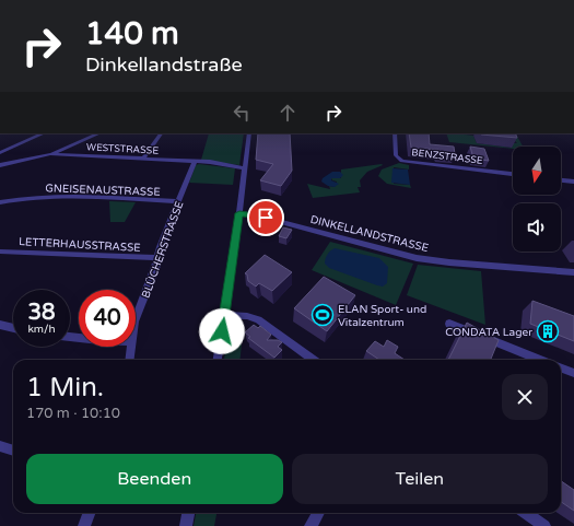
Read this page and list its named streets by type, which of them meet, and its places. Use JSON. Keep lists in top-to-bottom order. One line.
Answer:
{"streets":{"street":["WESTSTRASSE","BENZSTRASSE","GNEISENAUSTRASSE","DINKELLANDSTRASSE","LETTERHAUSSTRASSE","BLÜCHERSTRASSE"]},"crossings":[["WESTSTRASSE","BLÜCHERSTRASSE"],["GNEISENAUSTRASSE","BLÜCHERSTRASSE"],["LETTERHAUSSTRASSE","BLÜCHERSTRASSE"]],"places":{"sports":["ELAN Sport- und Vitalzentrum"],"building":["CONDATA Lager"]},"north":"bottom","page":{"turn":["140 m","Dinkellandstraße"],"speed":"38 km/h","limit":"40","heading":["1 Min.","170 m · 10:10"],"buttons":["Beenden","Teilen"]}}
